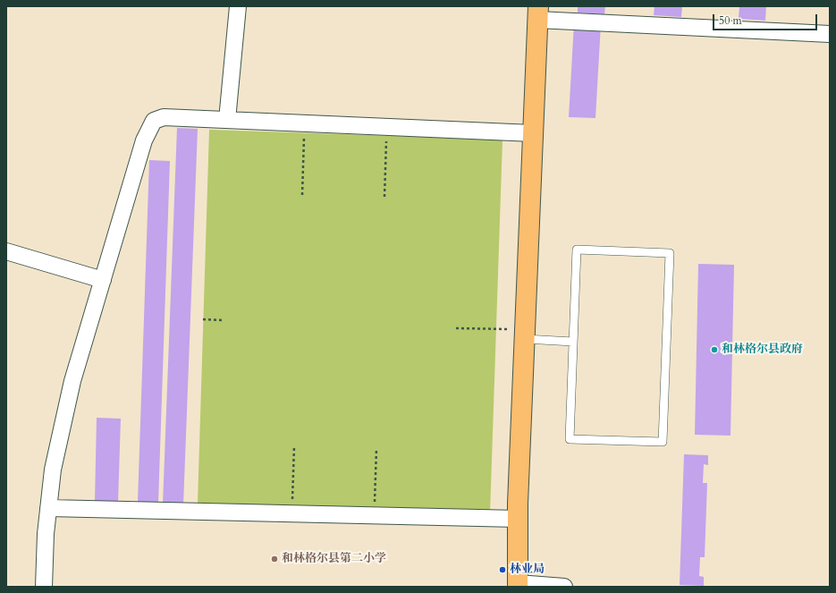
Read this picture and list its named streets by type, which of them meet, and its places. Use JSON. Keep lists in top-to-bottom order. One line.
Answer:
{"places":["和林格尔县政府","和林格尔县第二小学","林业局"],"scale_bar":"50 m"}
